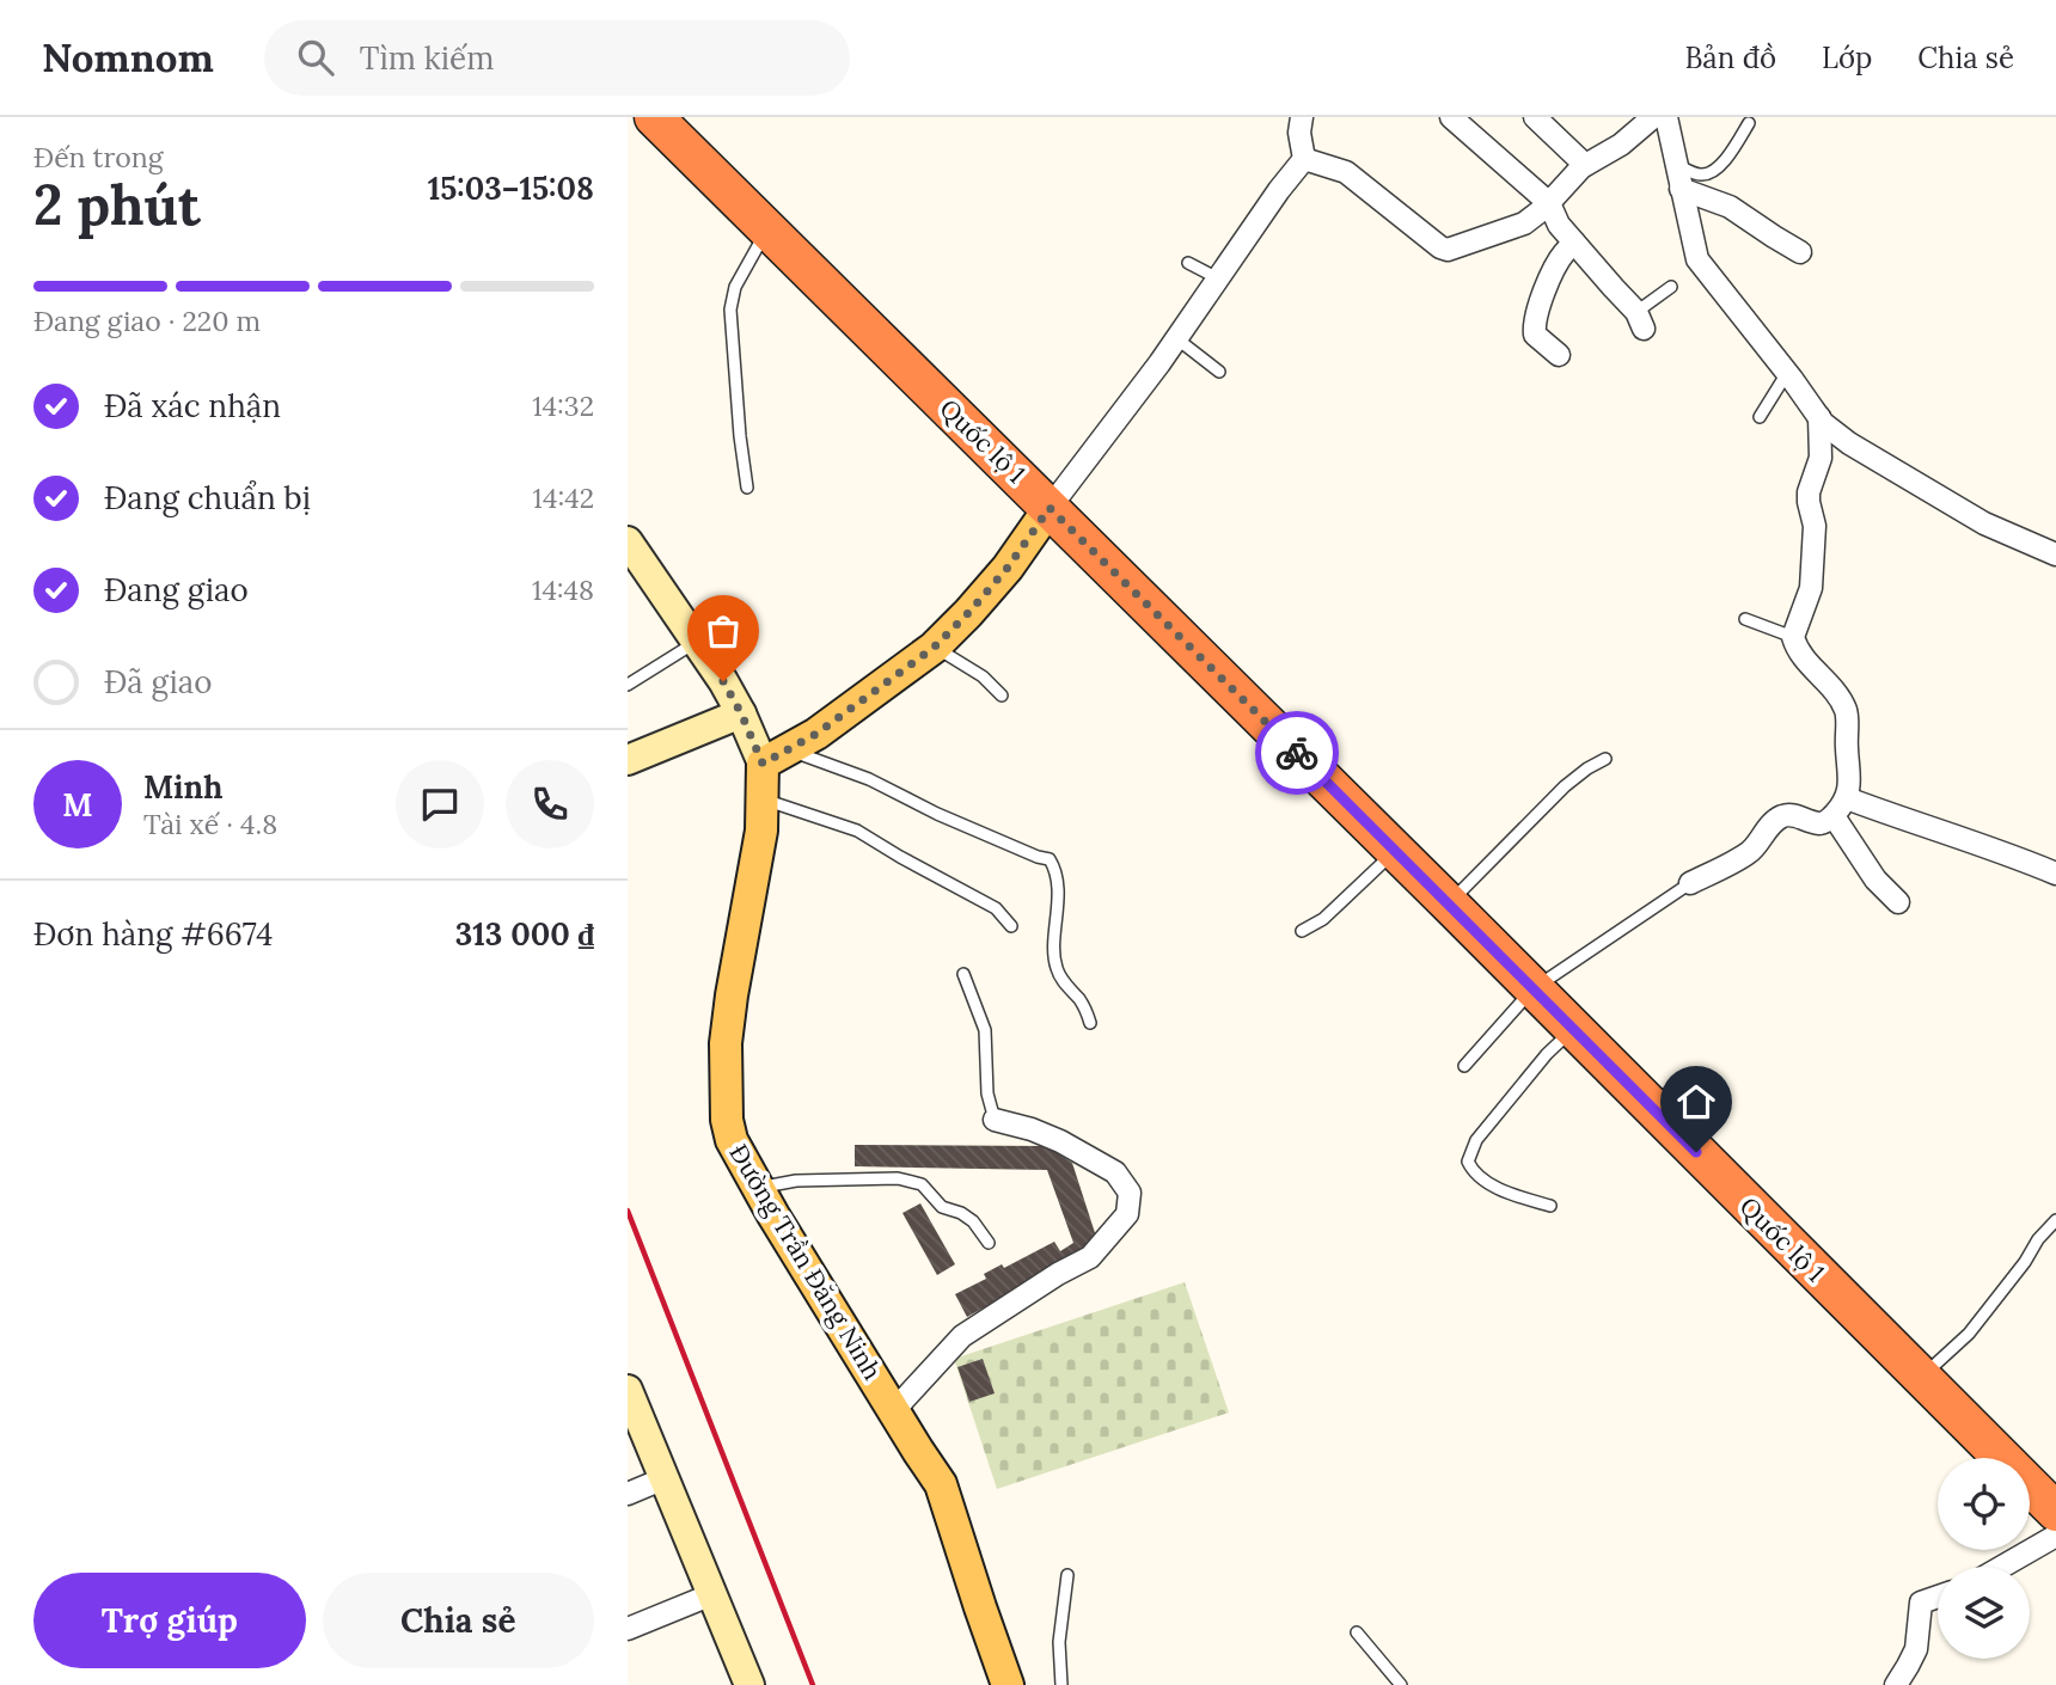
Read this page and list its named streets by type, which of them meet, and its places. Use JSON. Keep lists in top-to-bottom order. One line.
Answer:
{"streets":{"highway":["Quốc lộ 1"],"main road":["Đường Trần Đăng Ninh"]},"page":{"header":"Nomnom","search":"Tìm kiếm","nav":["Bản đồ","Lớp","Chia sẻ"],"heading":["2 phút","Đến trong","15:03–15:08"],"panel":["Minh","Tài xế · 4.8","Đơn hàng #6674","313 000 ₫"],"bar":"Đang giao · 220 m","list":[["Đã xác nhận","14:32"],["Đang chuẩn bị","14:42"],["Đang giao","14:48"],"Đã giao"],"round":"M","buttons":["Trợ giúp","Chia sẻ"]}}
